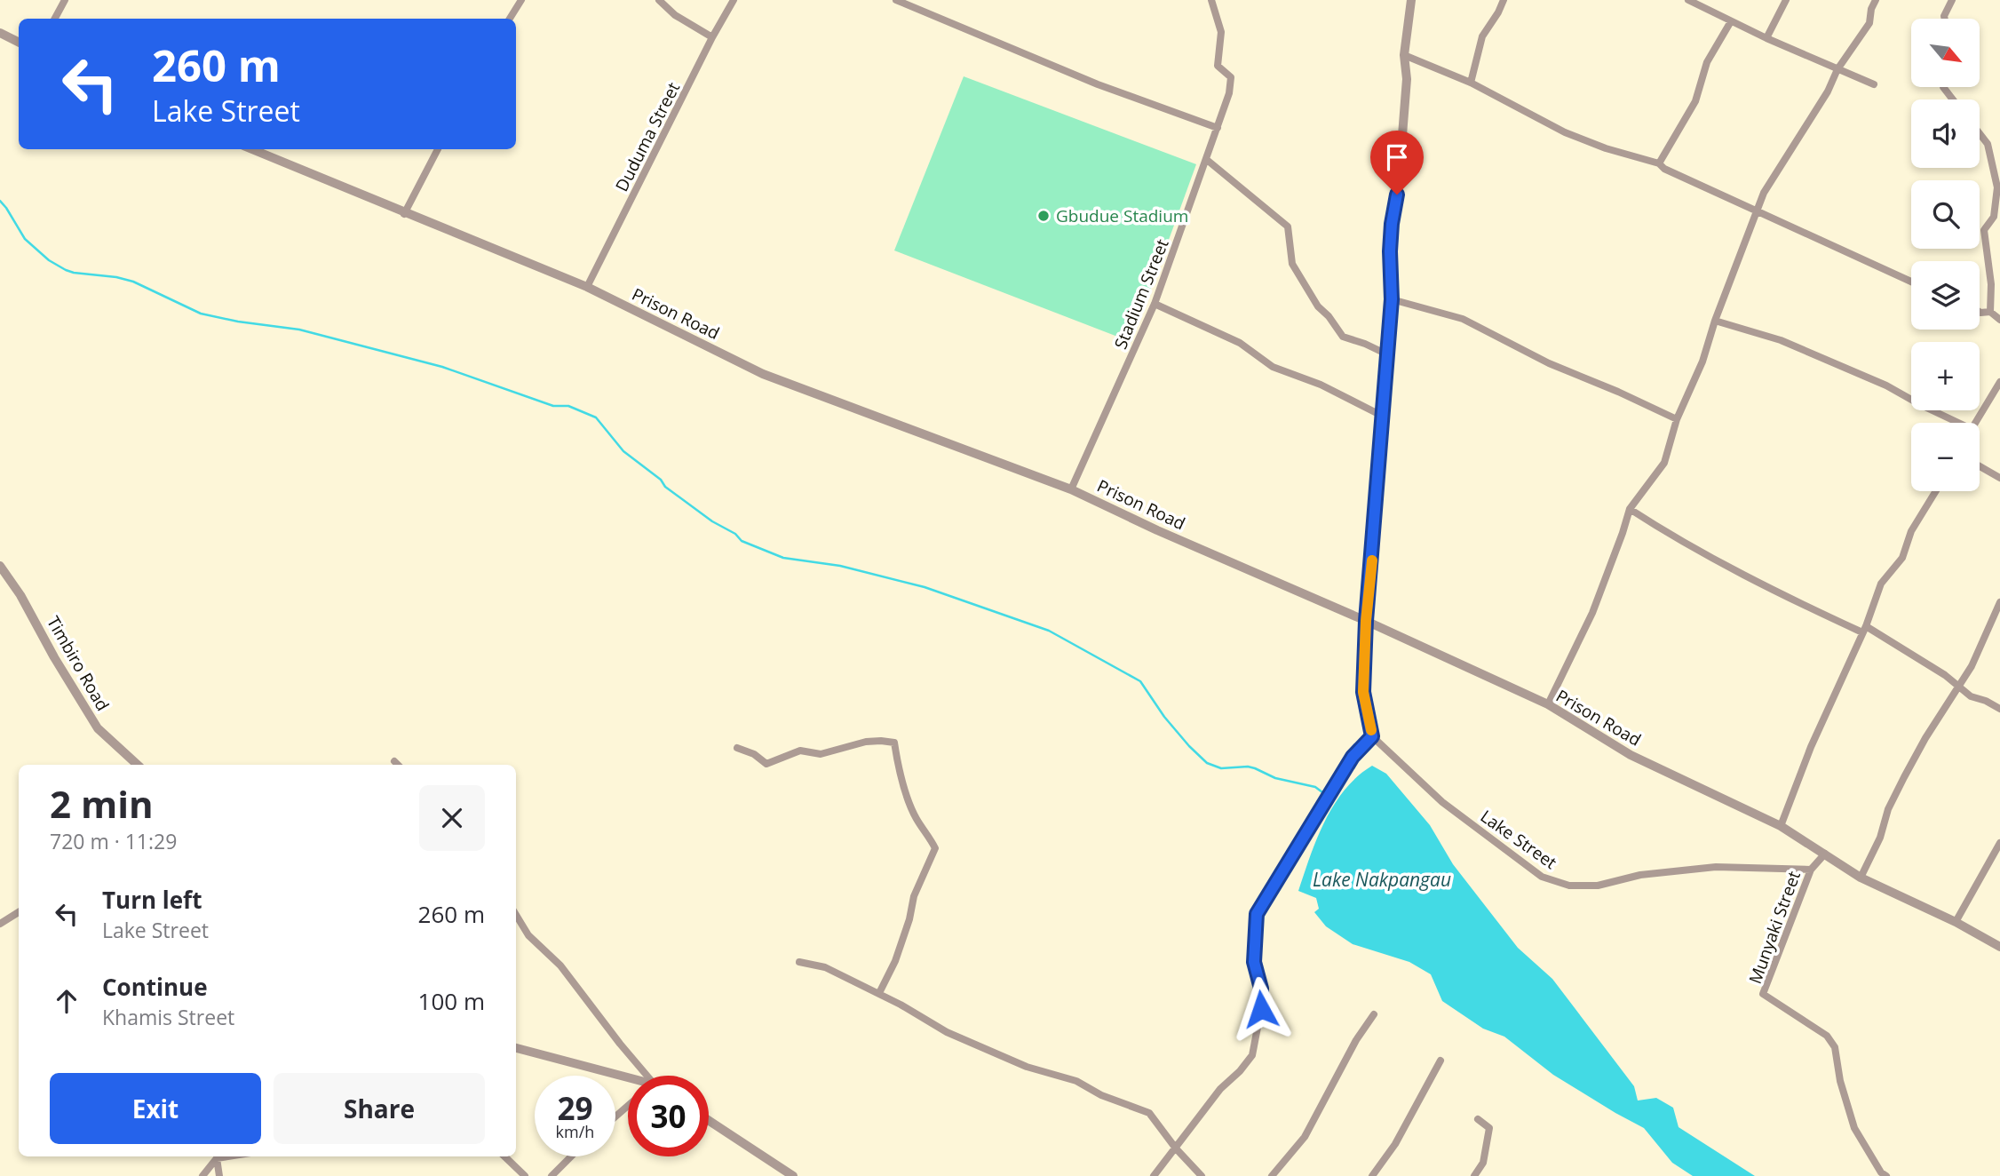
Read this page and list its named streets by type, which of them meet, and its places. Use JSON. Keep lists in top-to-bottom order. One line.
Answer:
{"streets":{"street":["Duduma Street","Stadium Street","Prison Road","Timbiro Road","Lake Street","Munyaki Street"]},"crossings":[["Duduma Street","Prison Road"],["Stadium Street","Prison Road"],["Lake Street","Munyaki Street"]],"water":["Lake Nakpangau"],"places":["Gbudue Stadium"],"north":"bottom right","page":{"map_buttons":["+","−"],"turn":["260 m","Lake Street"],"heading":["2 min","720 m · 11:29"],"list":[{"name":"Turn left","note":"Lake Street","value":"260 m"},{"name":"Continue","note":"Khamis Street","value":"100 m"}],"buttons":["Exit","Share"],"speed":"29 km/h","limit":"30"}}
